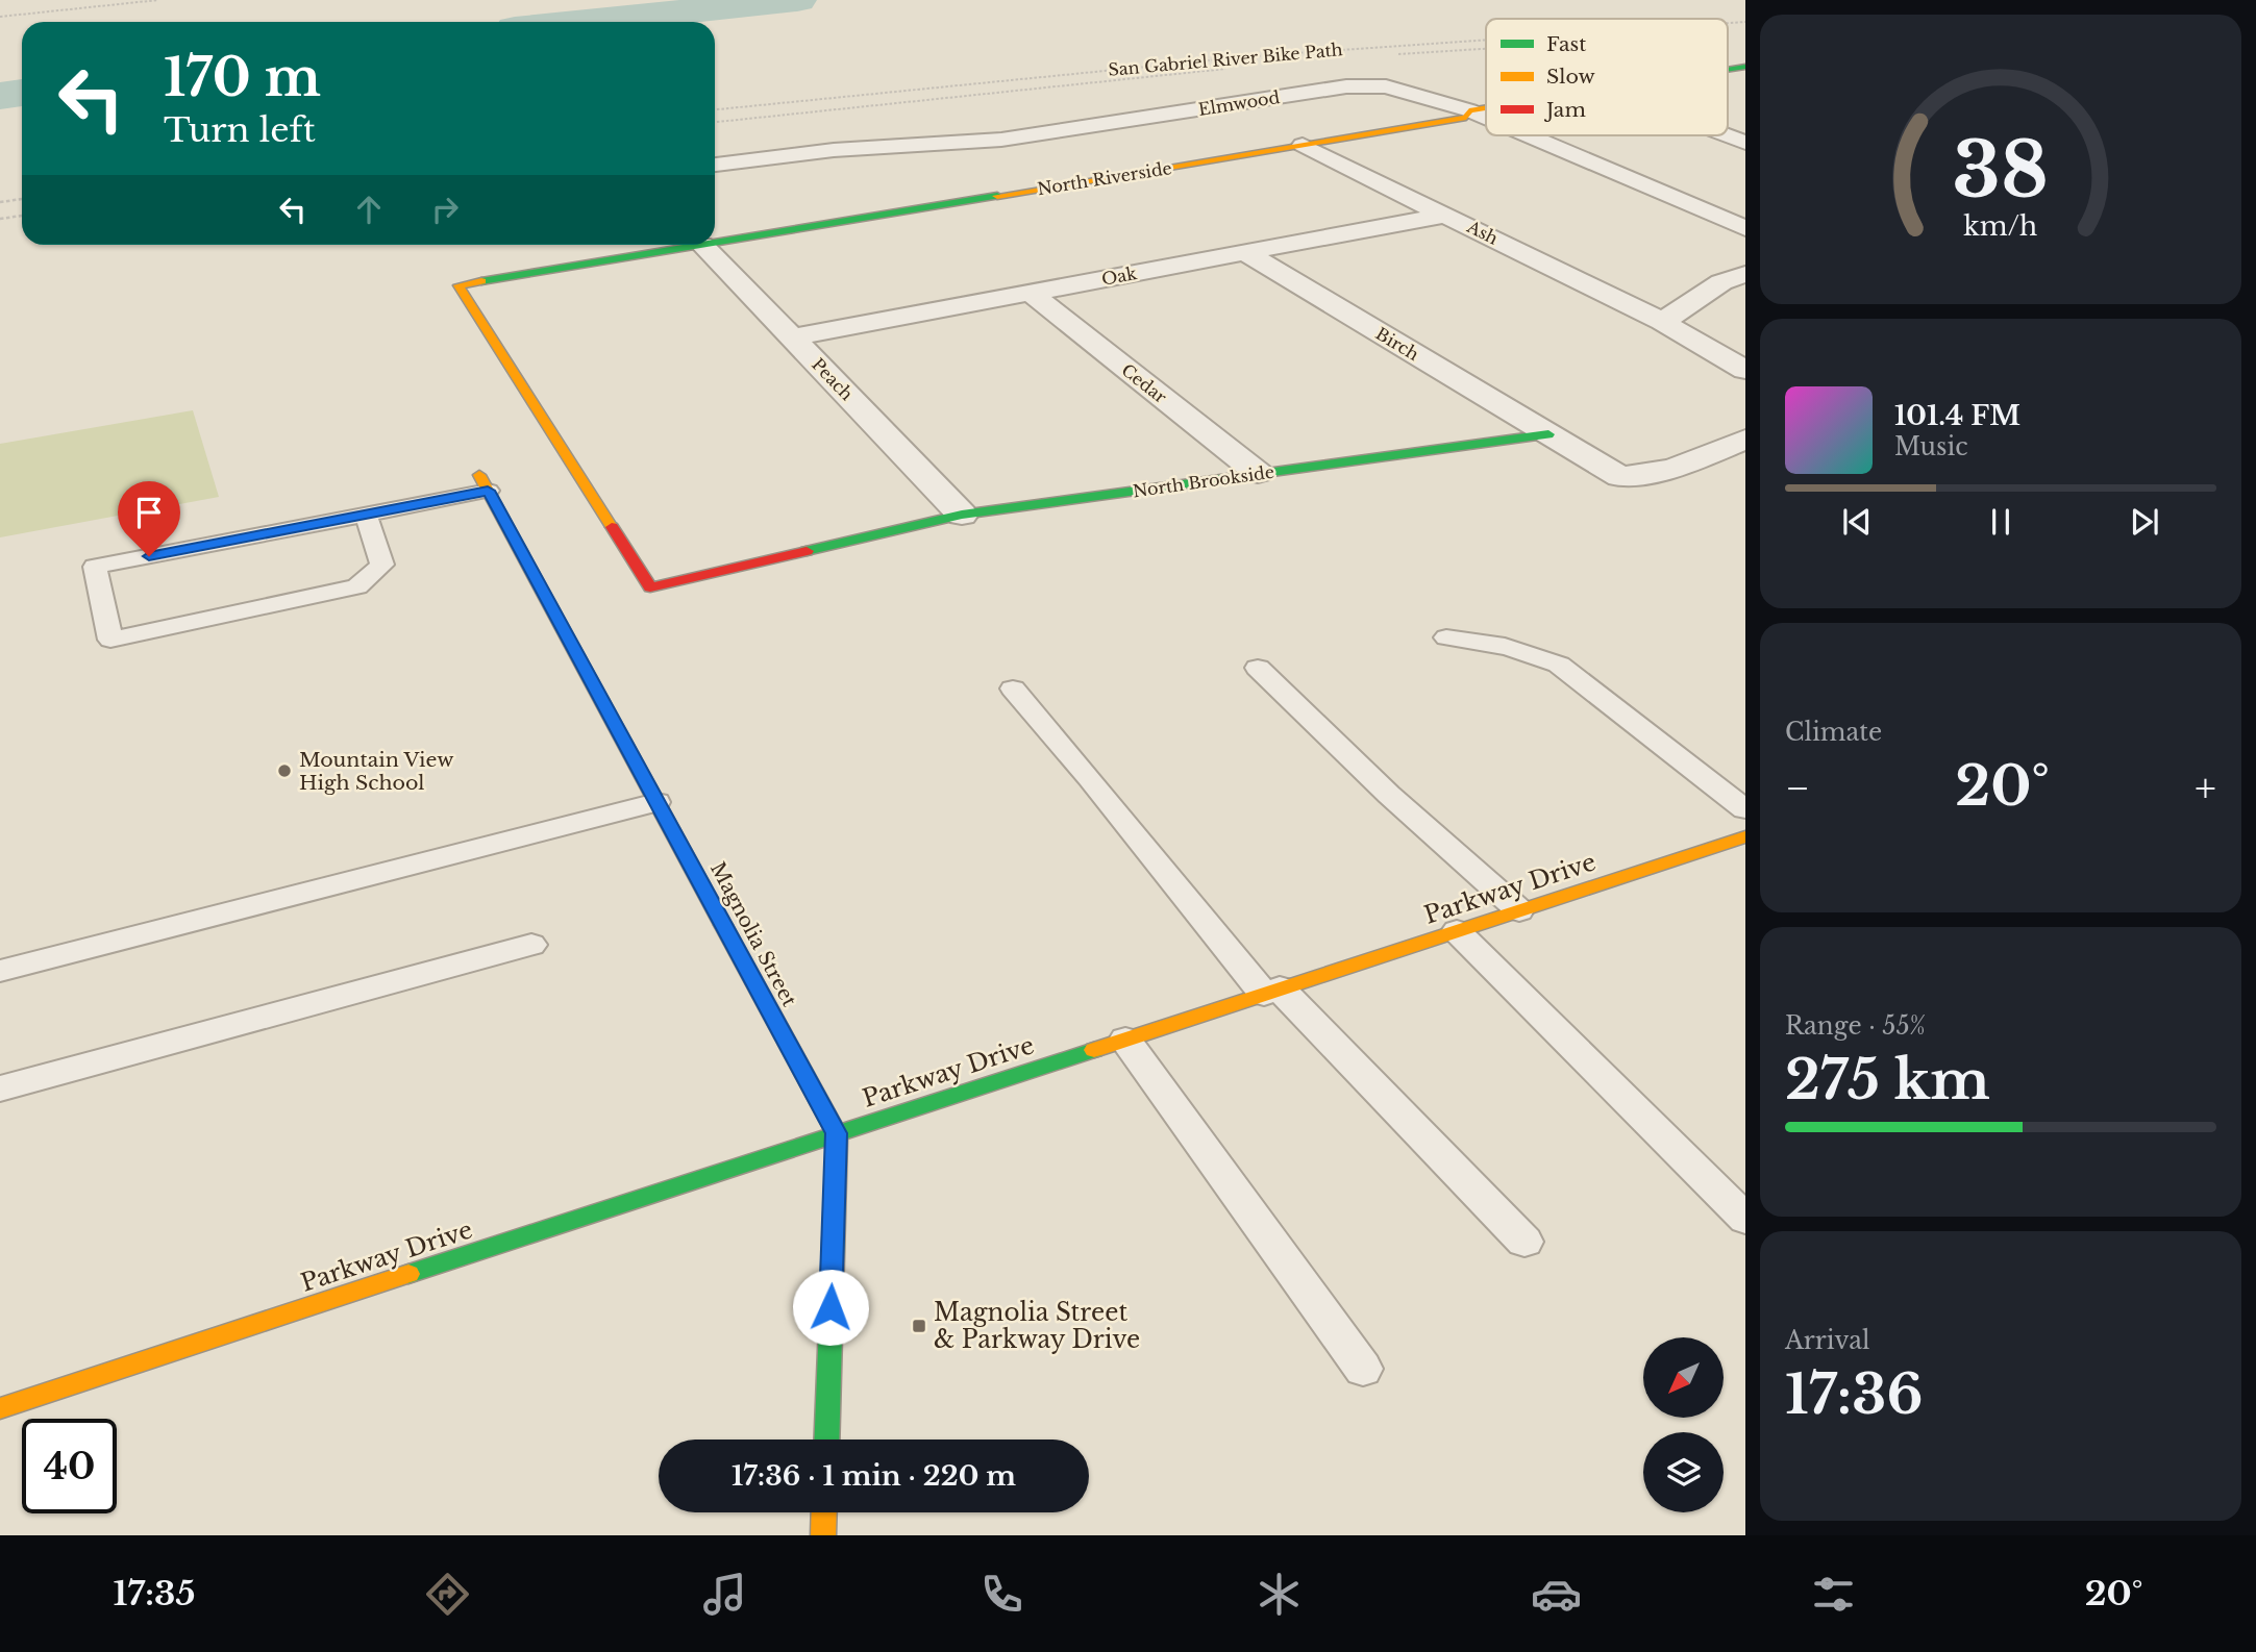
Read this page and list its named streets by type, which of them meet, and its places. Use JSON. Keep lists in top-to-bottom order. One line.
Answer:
{"streets":{"street":["Elmwood","North Riverside","Ash","Oak","Birch","Peach","Cedar","North Brookside","Parkway Drive","Magnolia Street"],"path":["San Gabriel River Bike Path"]},"crossings":[["Elmwood","North Riverside"],["North Riverside","Ash"],["North Riverside","Peach"],["North Riverside","North Brookside"],["Ash","Oak"],["Oak","Birch"],["Oak","Peach"],["Oak","Cedar"],["Birch","North Brookside"],["Peach","North Brookside"],["Cedar","North Brookside"],["Parkway Drive","Magnolia Street"]],"places":{"other":["Mountain View High School"],"transit":["Magnolia Street & Parkway Drive"]},"legend":["Fast","Slow","Jam"],"north":"bottom left","page":{"turn":["170 m","Turn left"],"song":["101.4 FM","Music"],"tile":["Climate",["Range · 55%","275 km"],["Arrival","17:36"]],"heat":["−","20°","+"],"limit":"40","trip":"17:36 · 1 min · 220 m","tabs":["17:35","20°"],"gauge":["38","km/h"]}}
